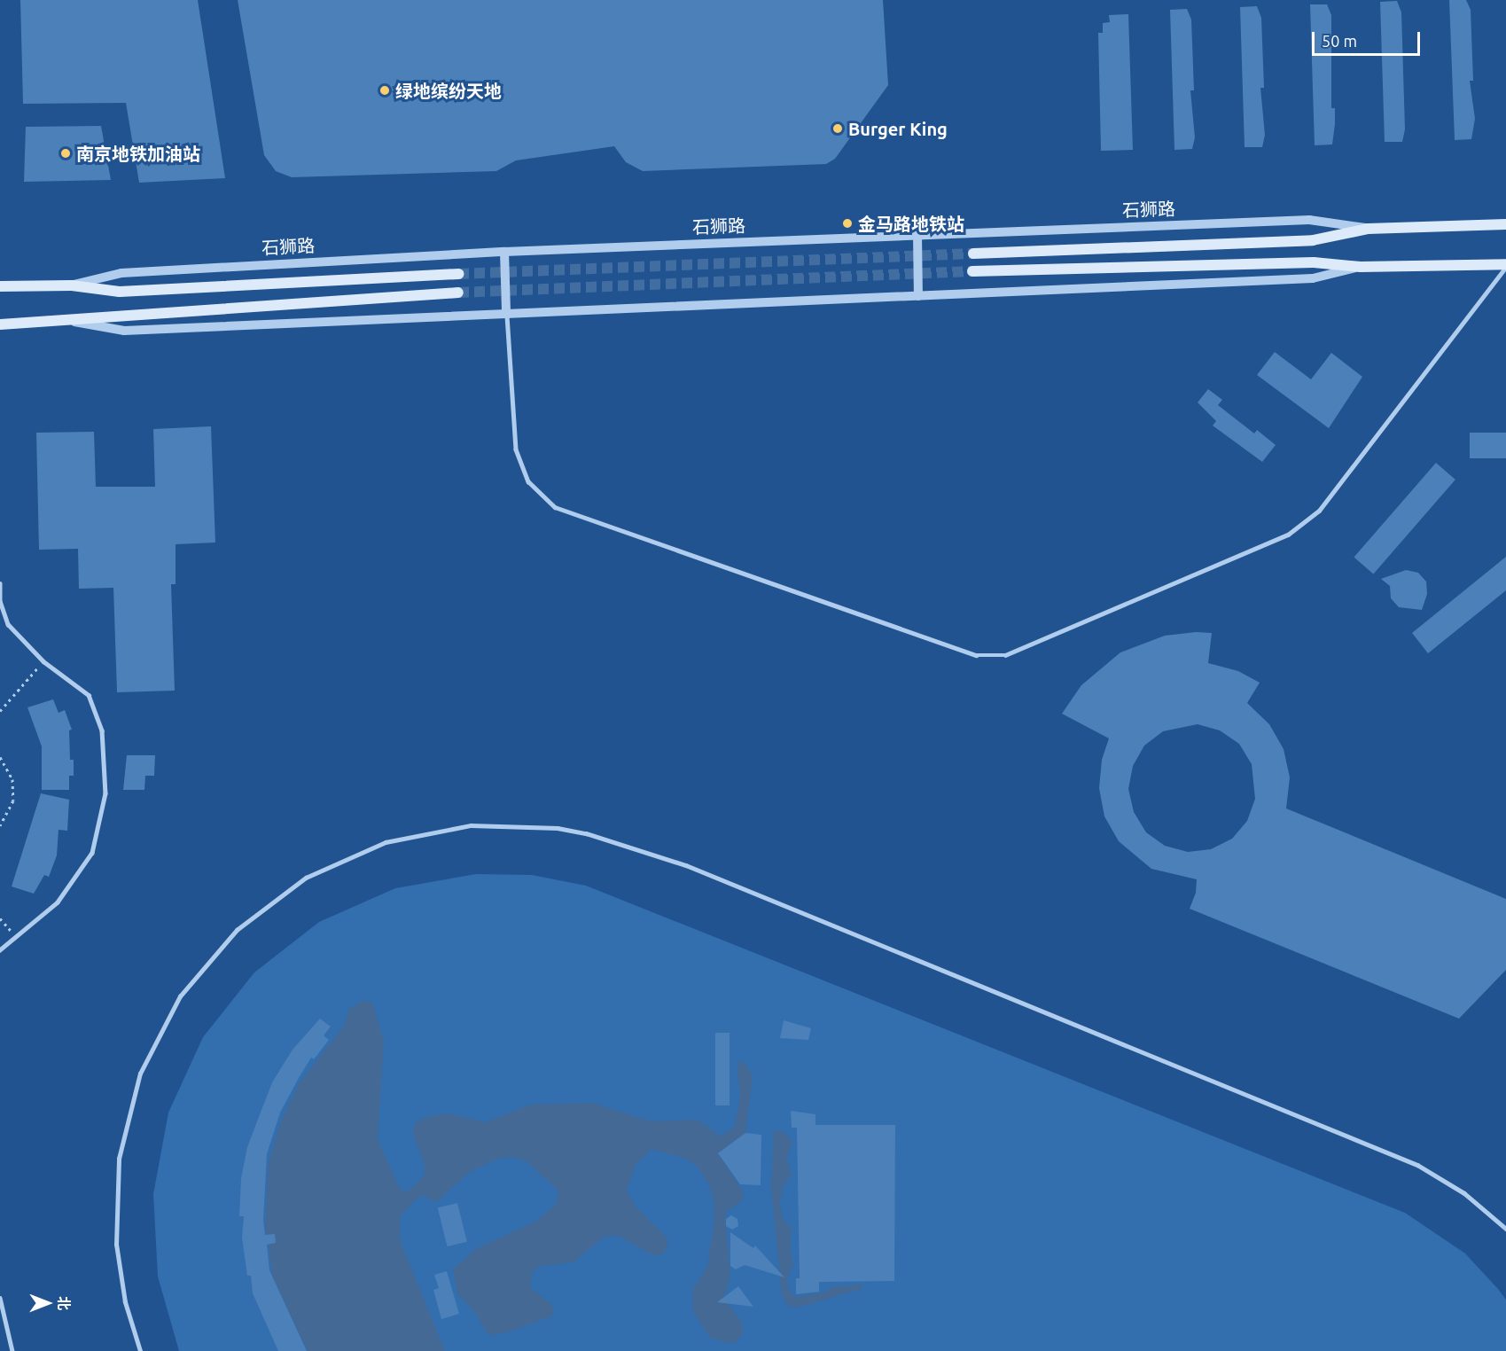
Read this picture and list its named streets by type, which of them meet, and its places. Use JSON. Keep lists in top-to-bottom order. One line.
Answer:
{"streets":{"main road":["石狮路"]},"places":["绿地缤纷天地","Burger King","南京地铁加油站","金马路地铁站"],"scale_bar":"50 m","north":"right"}
